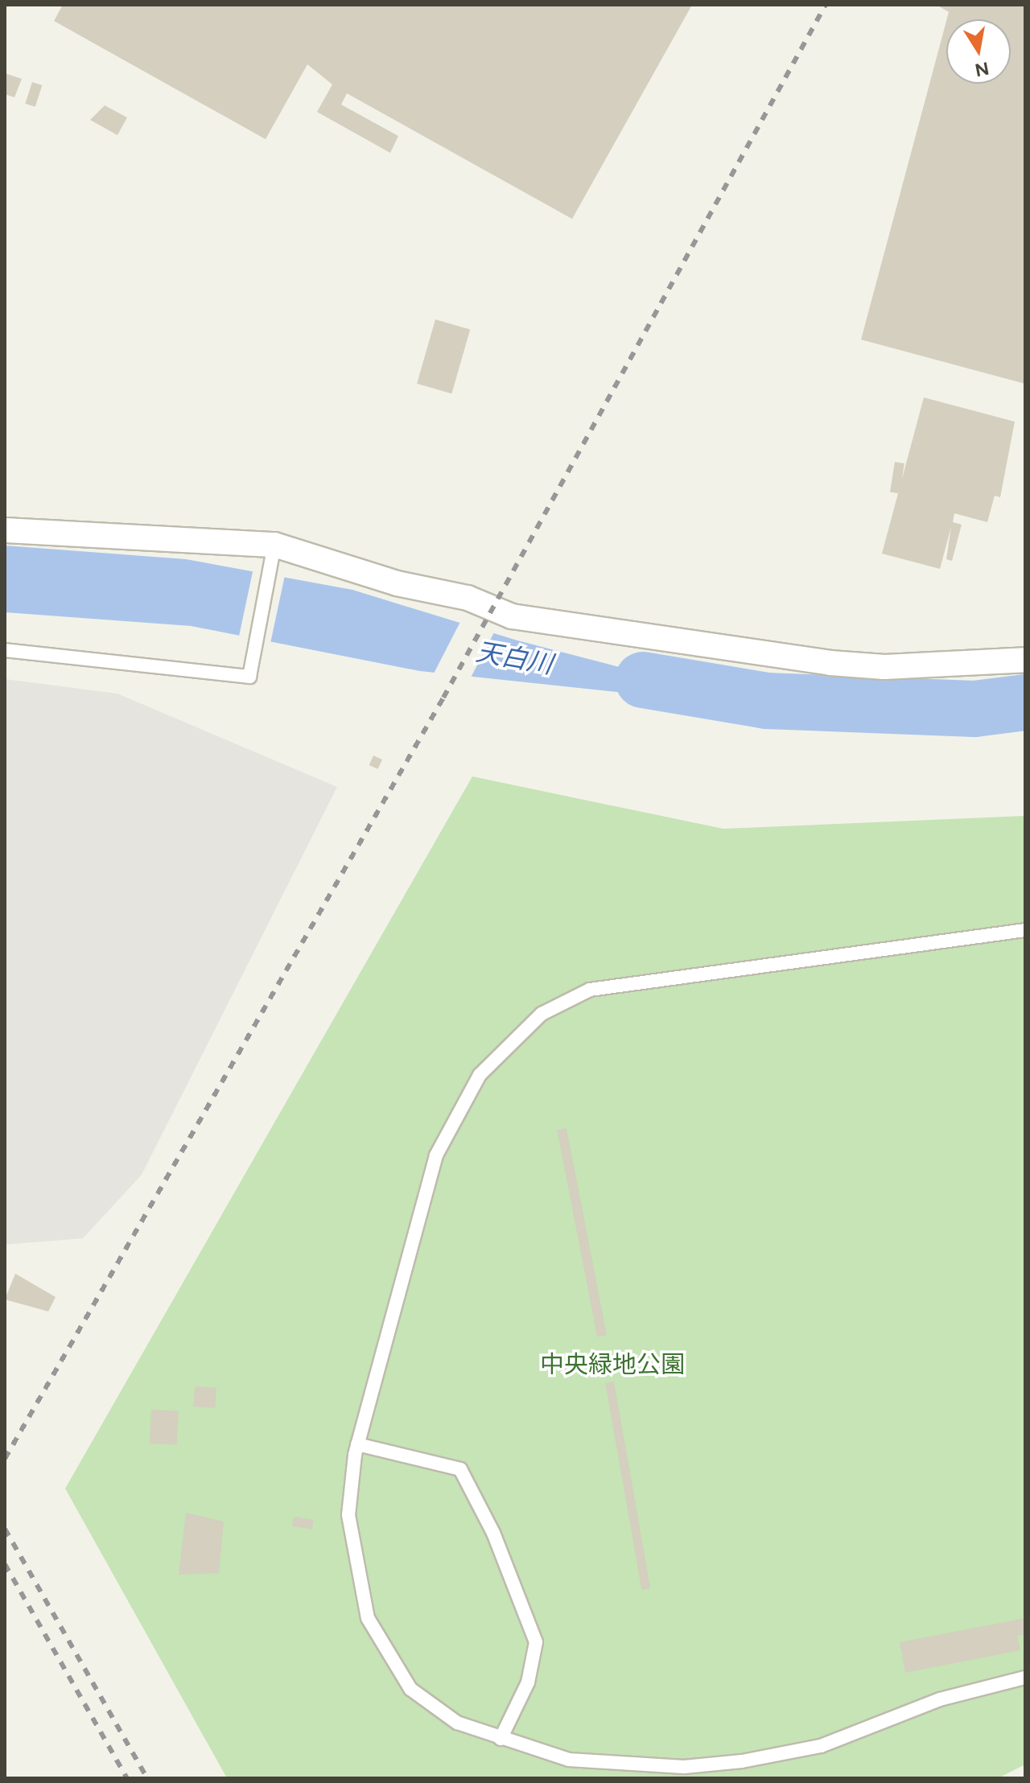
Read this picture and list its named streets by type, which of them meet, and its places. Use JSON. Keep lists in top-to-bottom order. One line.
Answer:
{"water":["天白川"],"parks":["中央緑地公園"],"north":"bottom"}
